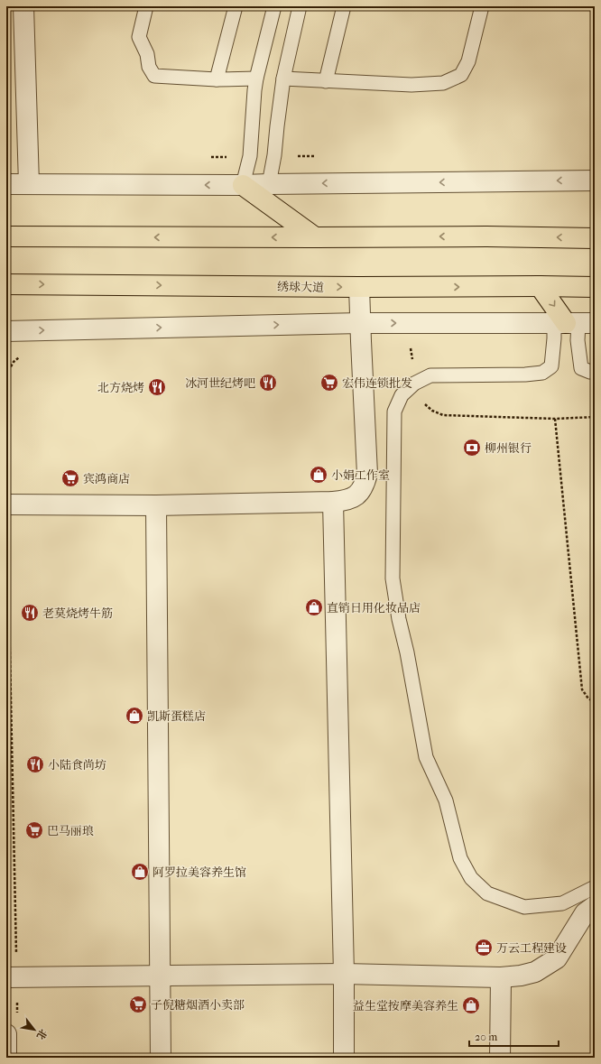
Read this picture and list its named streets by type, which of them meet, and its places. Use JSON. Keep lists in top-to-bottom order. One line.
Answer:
{"streets":{"main road":["绣球大道"]},"places":{"restaurant":["冰河世纪烤吧","北方烧烤","老莫烧烤牛筋","小陆食尚坊"],"supermarket":["宏伟连锁批发","宾鸿商店","巴马丽琅","子倪糖烟酒小卖部"],"bank":["柳州银行"],"shop":["小娟工作室","直销日用化妆品店","凯斯蛋糕店","阿罗拉美容养生馆","益生堂按摩美容养生"],"office":["万云工程建设"]},"scale_bar":"20 m","north":"bottom right"}
